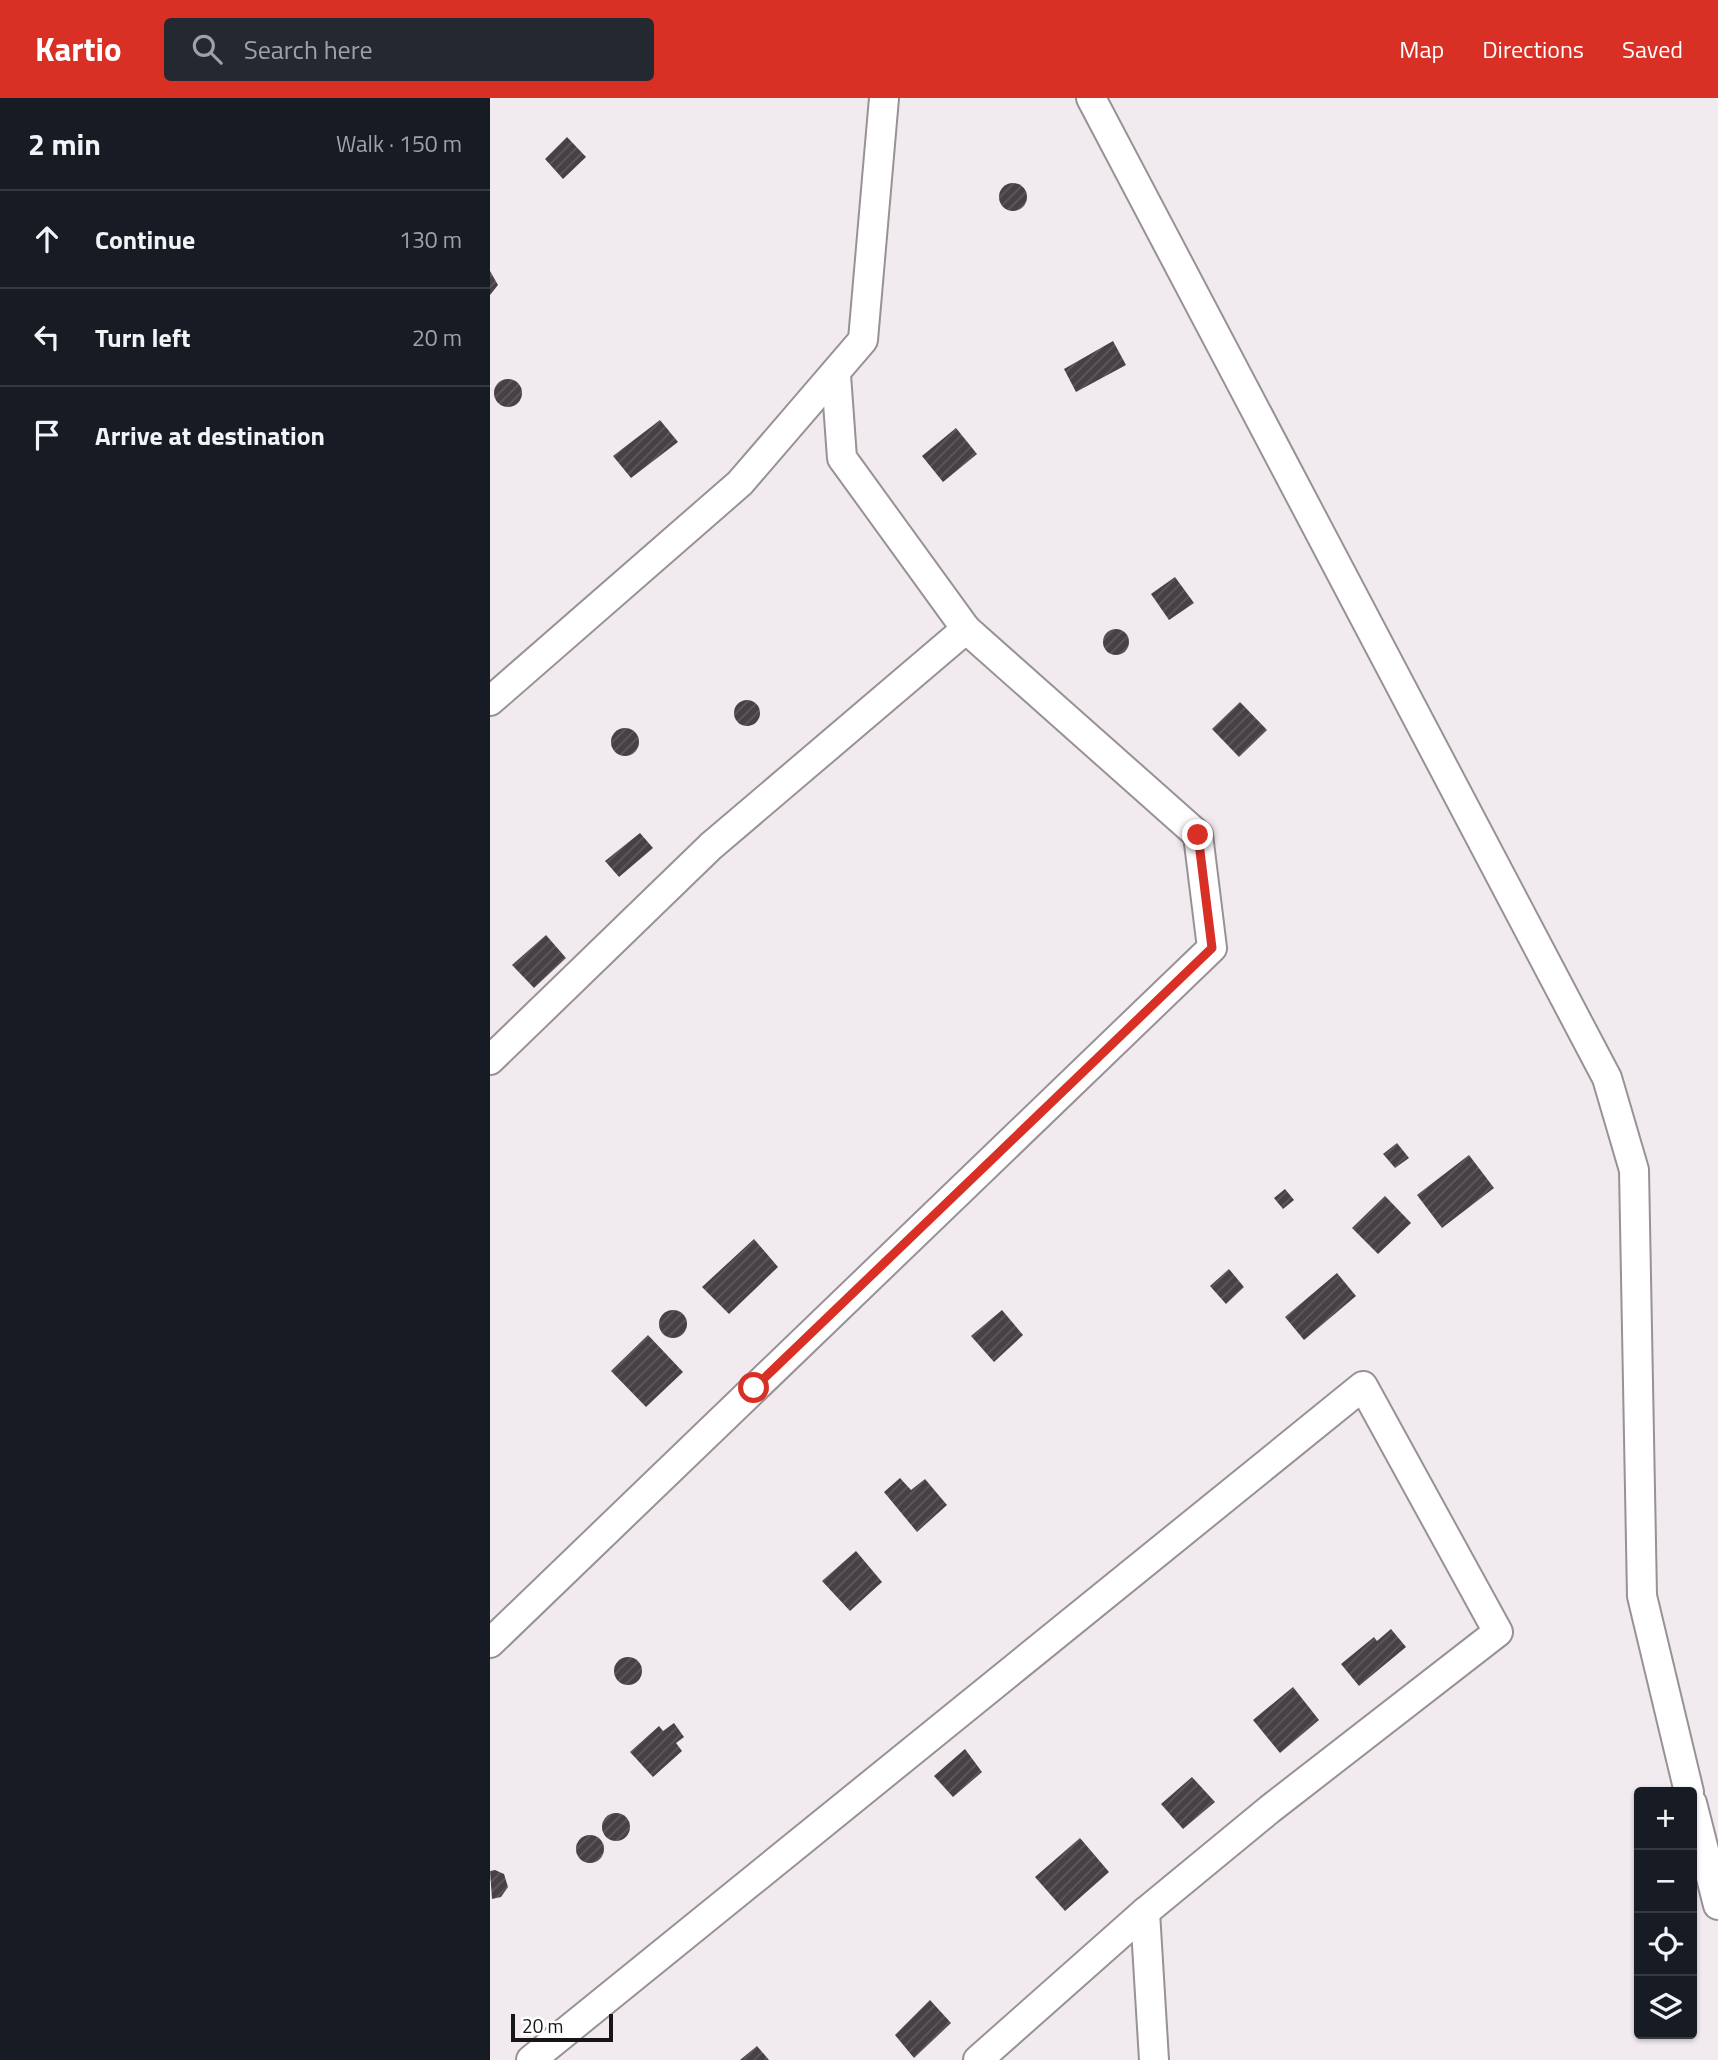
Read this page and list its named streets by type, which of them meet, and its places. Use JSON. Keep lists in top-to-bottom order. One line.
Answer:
{"scale_bar":"20 m","page":{"header":"Kartio","search":"Search here","nav":["Map","Directions","Saved"],"heading":["2 min","Walk · 150 m"],"list":[["Continue","130 m"],["Turn left","20 m"],"Arrive at destination"],"map_buttons":["+","−"],"scale":"20 m"}}
